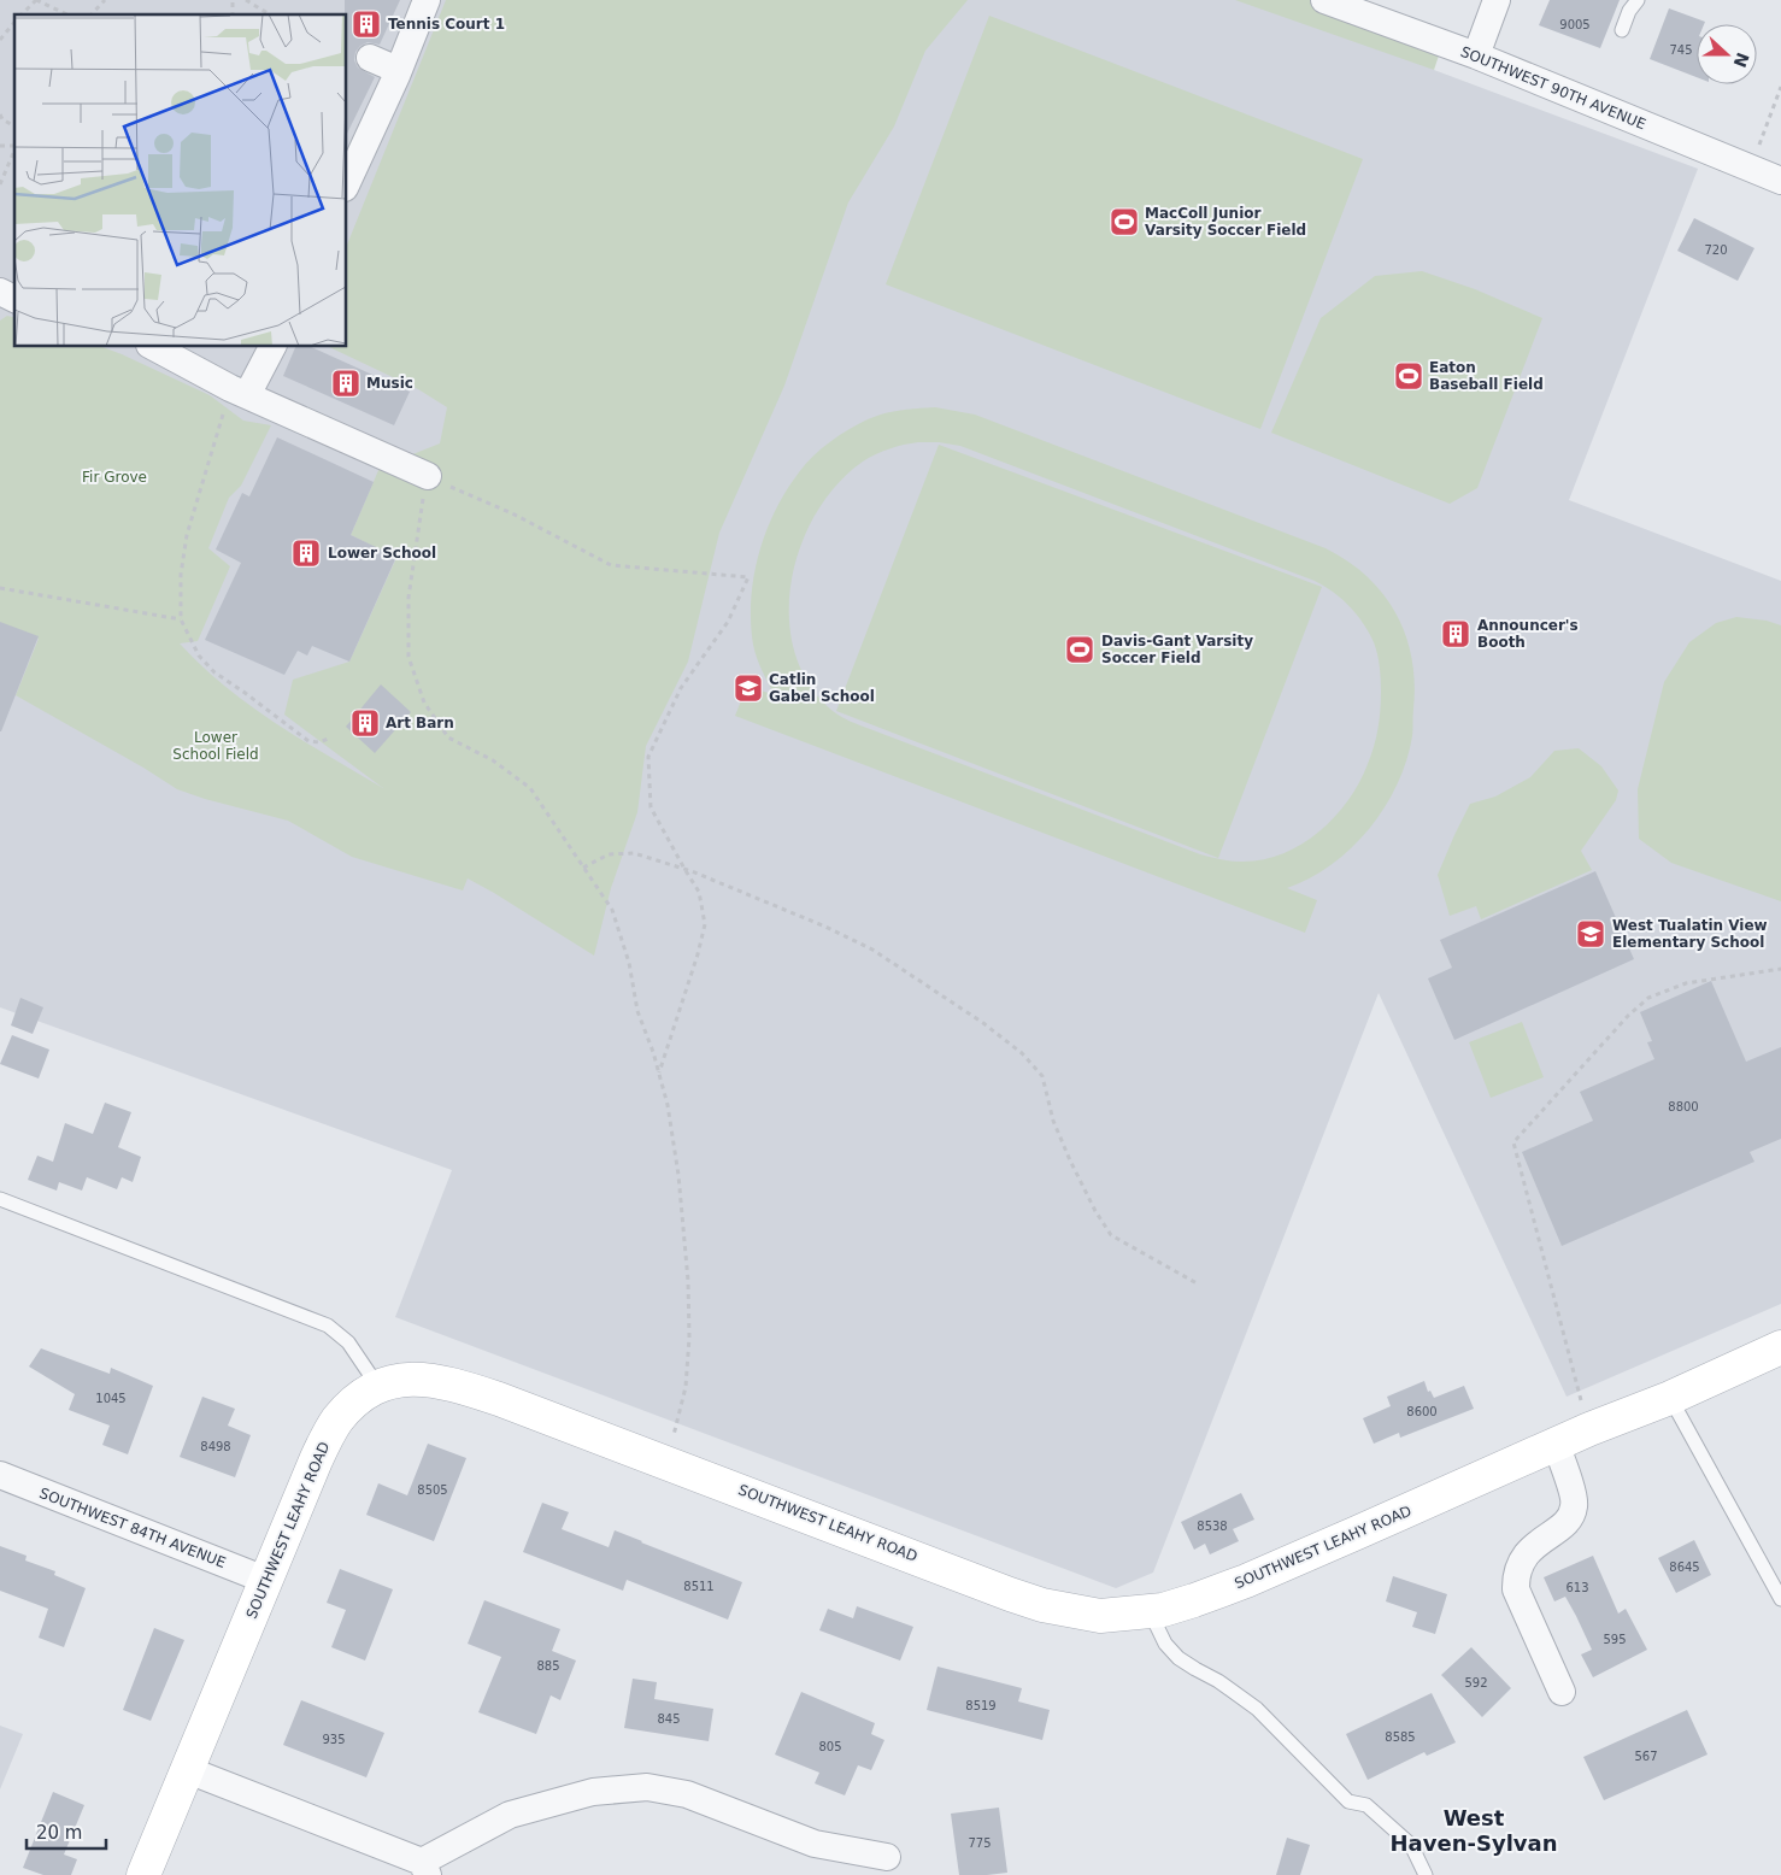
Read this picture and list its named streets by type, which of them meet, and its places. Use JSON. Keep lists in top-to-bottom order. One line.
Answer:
{"streets":{"street":["SOUTHWEST 90TH AVENUE","SOUTHWEST LEAHY ROAD","SOUTHWEST 84TH AVENUE"]},"crossings":[["SOUTHWEST LEAHY ROAD","SOUTHWEST 84TH AVENUE"]],"districts":["West Haven-Sylvan"],"parks":["Fir Grove","Lower School Field"],"places":{"building":["Tennis Court 1","Music","Lower School","Announcer's Booth","Art Barn"],"sports":["MacColl Junior Varsity Soccer Field","Eaton Baseball Field","Davis-Gant Varsity Soccer Field"],"school or university":["Catlin Gabel School","West Tualatin View Elementary School"]},"house_numbers":["9005","745","720","8800","1045","8600","8498","8505","8538","8645","8511","613","595","885","592","8519","845","8585","935","805","567","775"],"scale_bar":"20 m","north":"right"}
